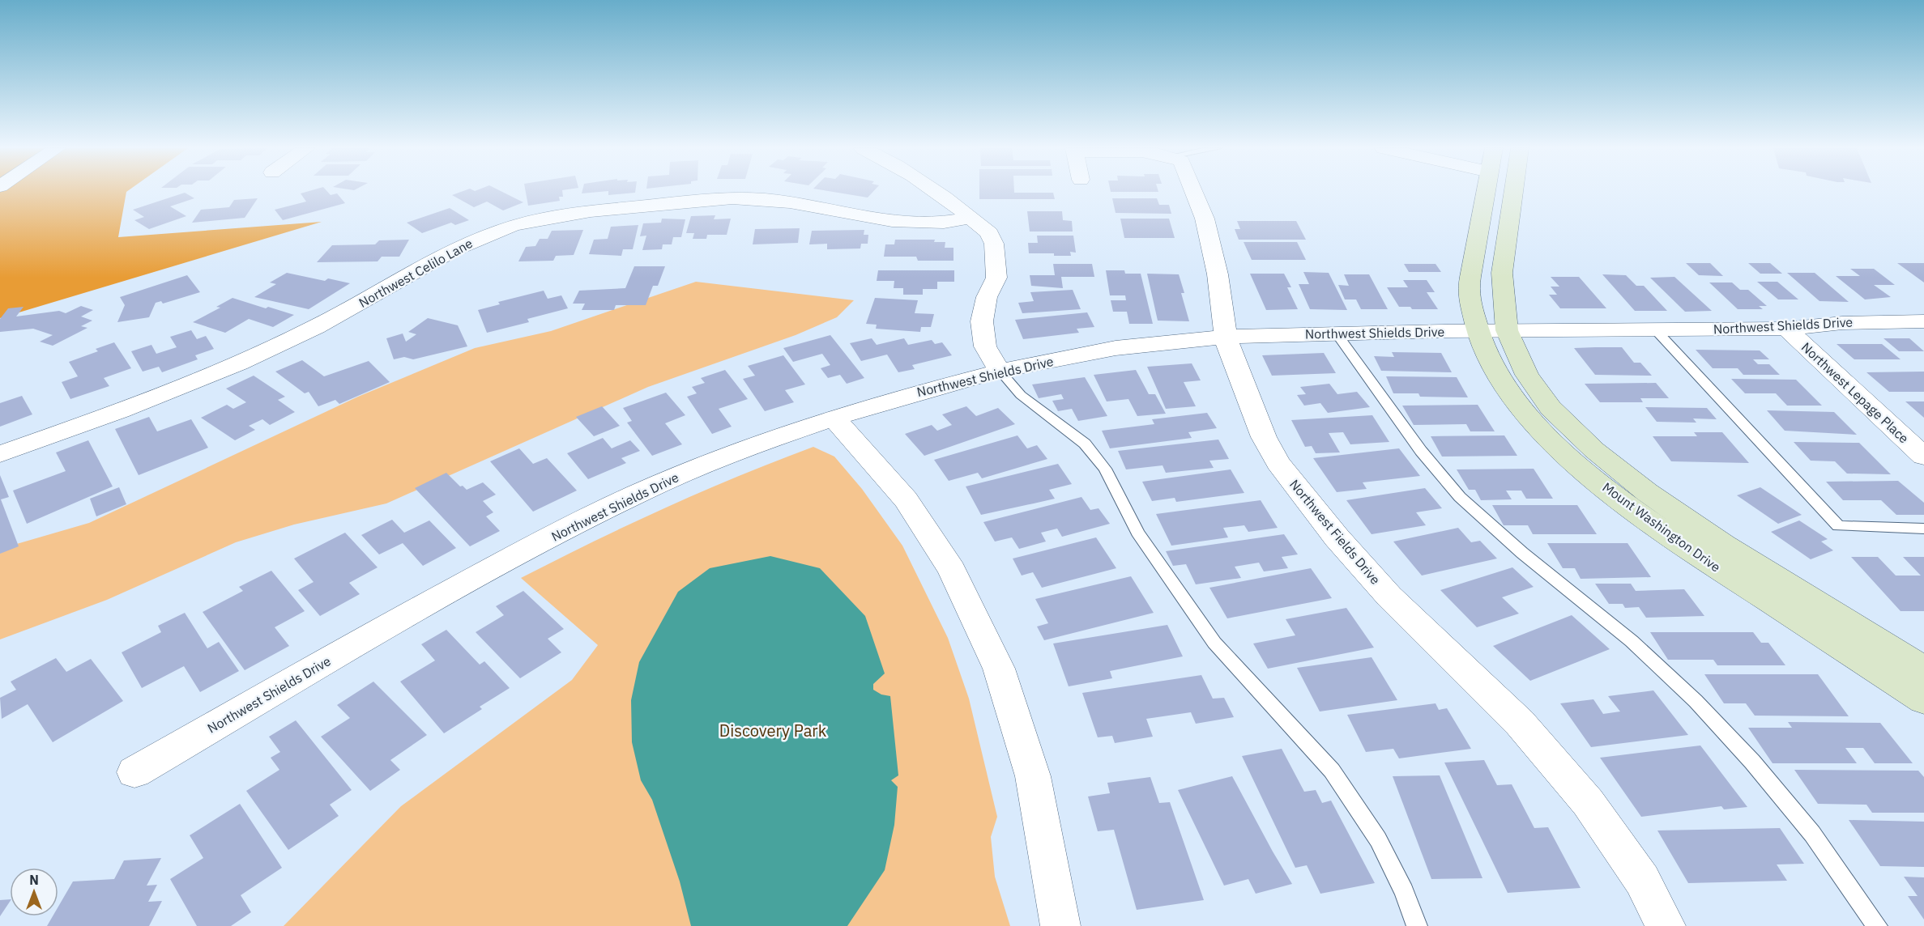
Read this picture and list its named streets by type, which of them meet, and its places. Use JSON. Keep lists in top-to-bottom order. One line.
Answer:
{"streets":{"main road":["Mount Washington Drive"],"street":["Northwest Celilo Lane","Northwest Shields Drive","Northwest Lepage Place","Northwest Fields Drive"]},"crossings":[["Northwest Shields Drive","Northwest Lepage Place"],["Northwest Shields Drive","Mount Washington Drive"],["Northwest Shields Drive","Northwest Fields Drive"]],"parks":["Discovery Park"],"north":"top"}
